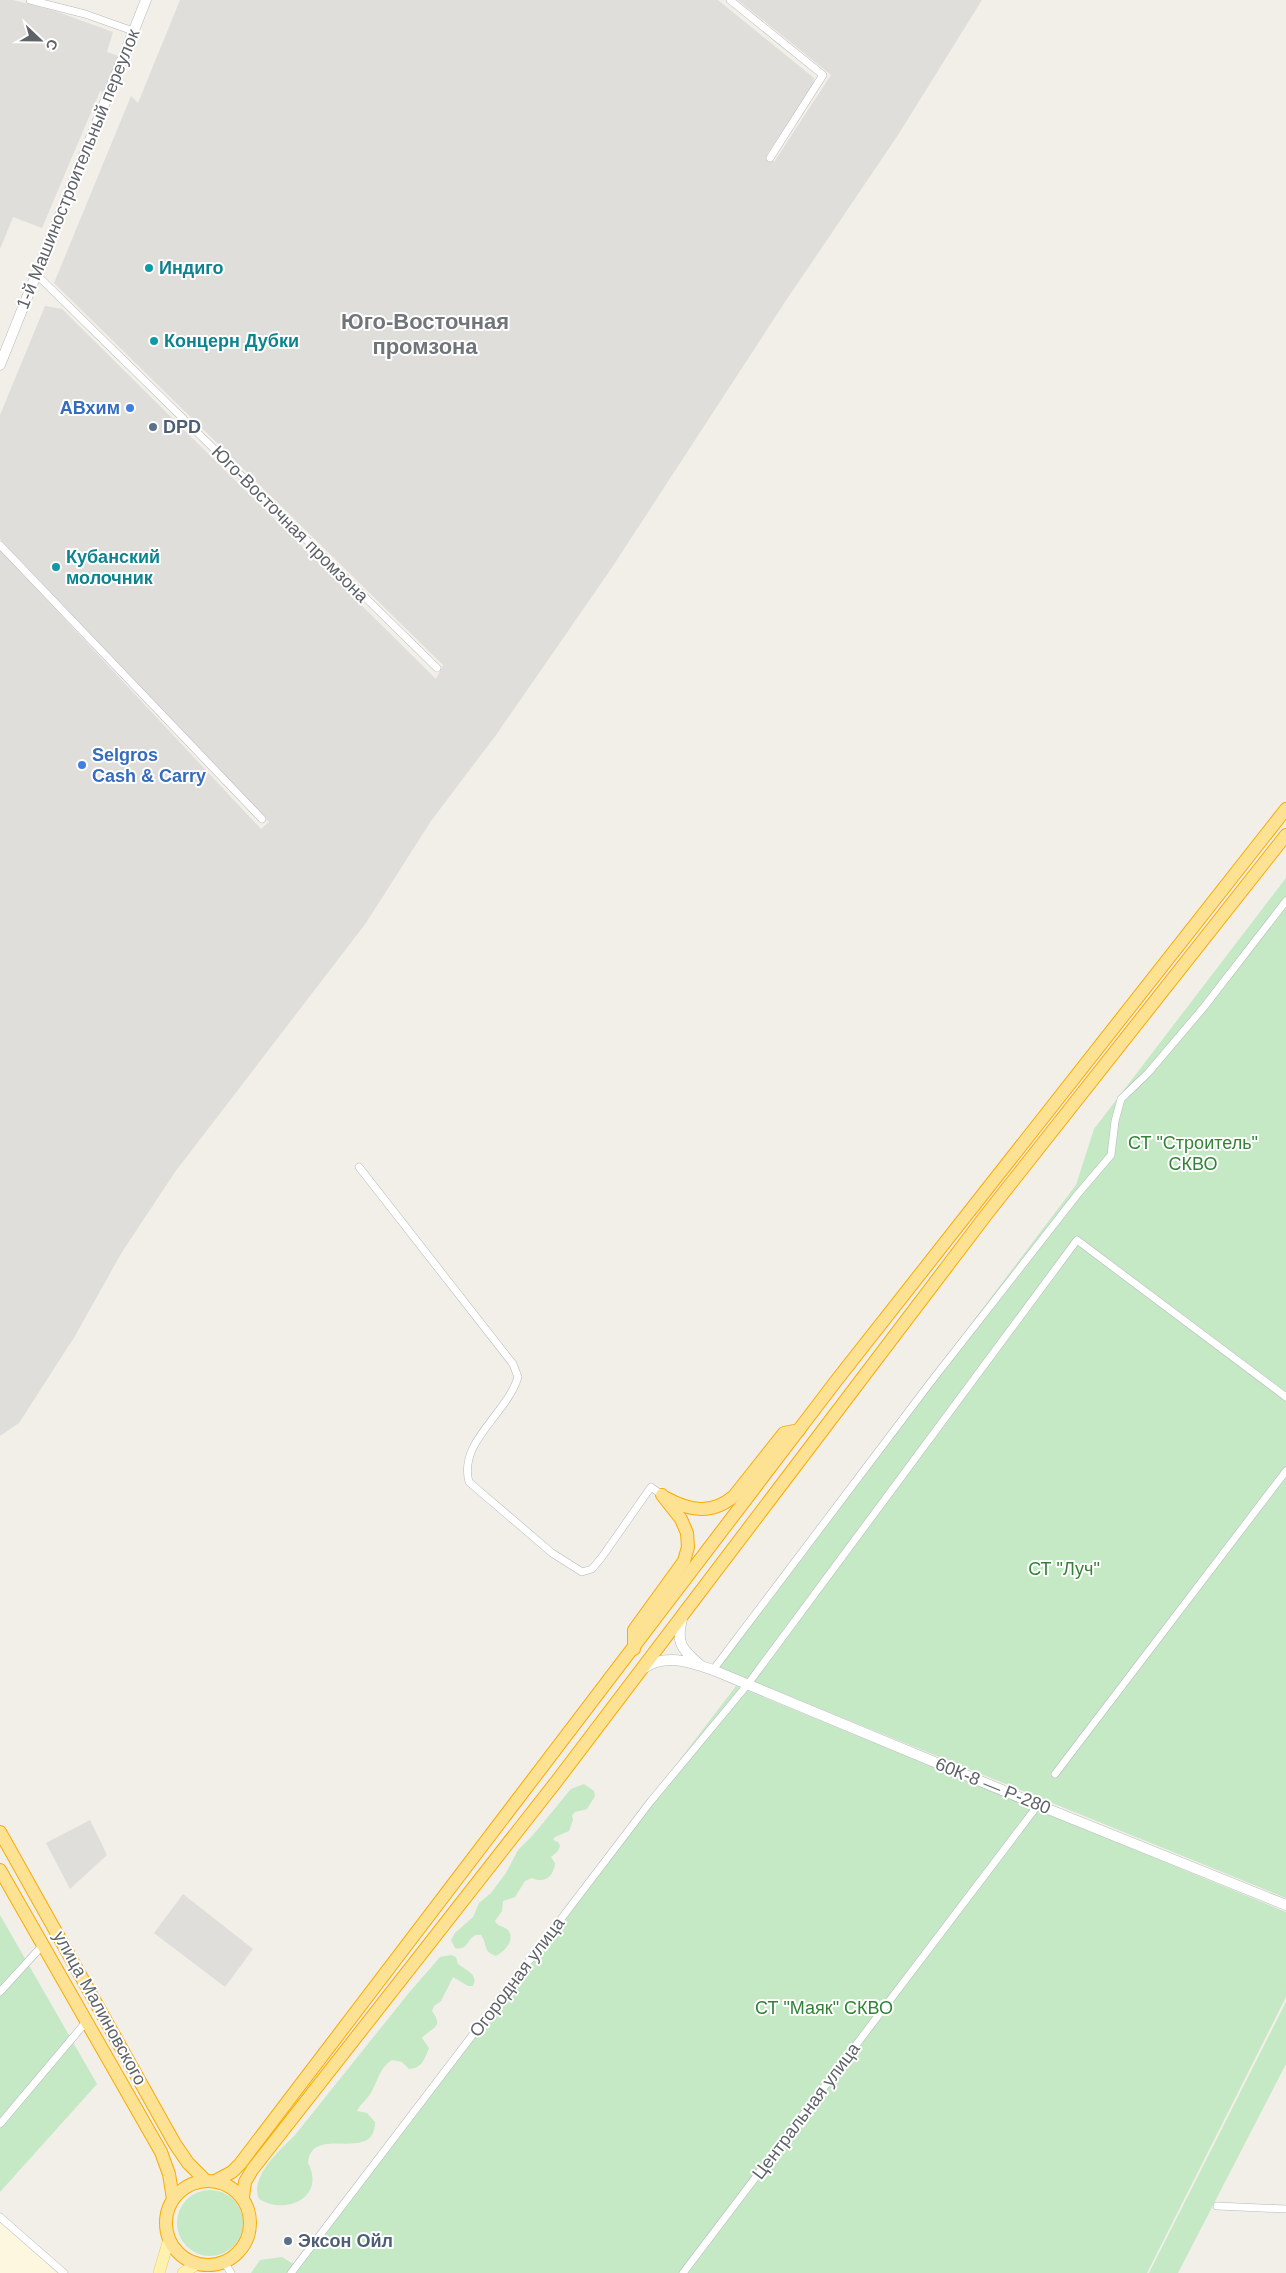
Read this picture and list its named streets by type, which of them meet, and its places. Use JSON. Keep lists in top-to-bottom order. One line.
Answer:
{"streets":{"highway":["улица Малиновского"],"street":["1-й Машиностроительный переулок","Юго-Восточная промзона","60К-8 — Р-280","Огородная улица","Центральная улица"]},"crossings":[["1-й Машиностроительный переулок","Юго-Восточная промзона"],["60К-8 — Р-280","Огородная улица"],["60К-8 — Р-280","Центральная улица"]],"districts":["Юго-Восточная промзона"],"parks":["СТ \"Строитель\" СКВО","СТ \"Луч\"","СТ \"Маяк\" СКВО"],"places":["Индиго","Концерн Дубки","АВхим","DPD","Кубанский молочник","Selgros Cash & Carry","Эксон Ойл"],"north":"right"}
